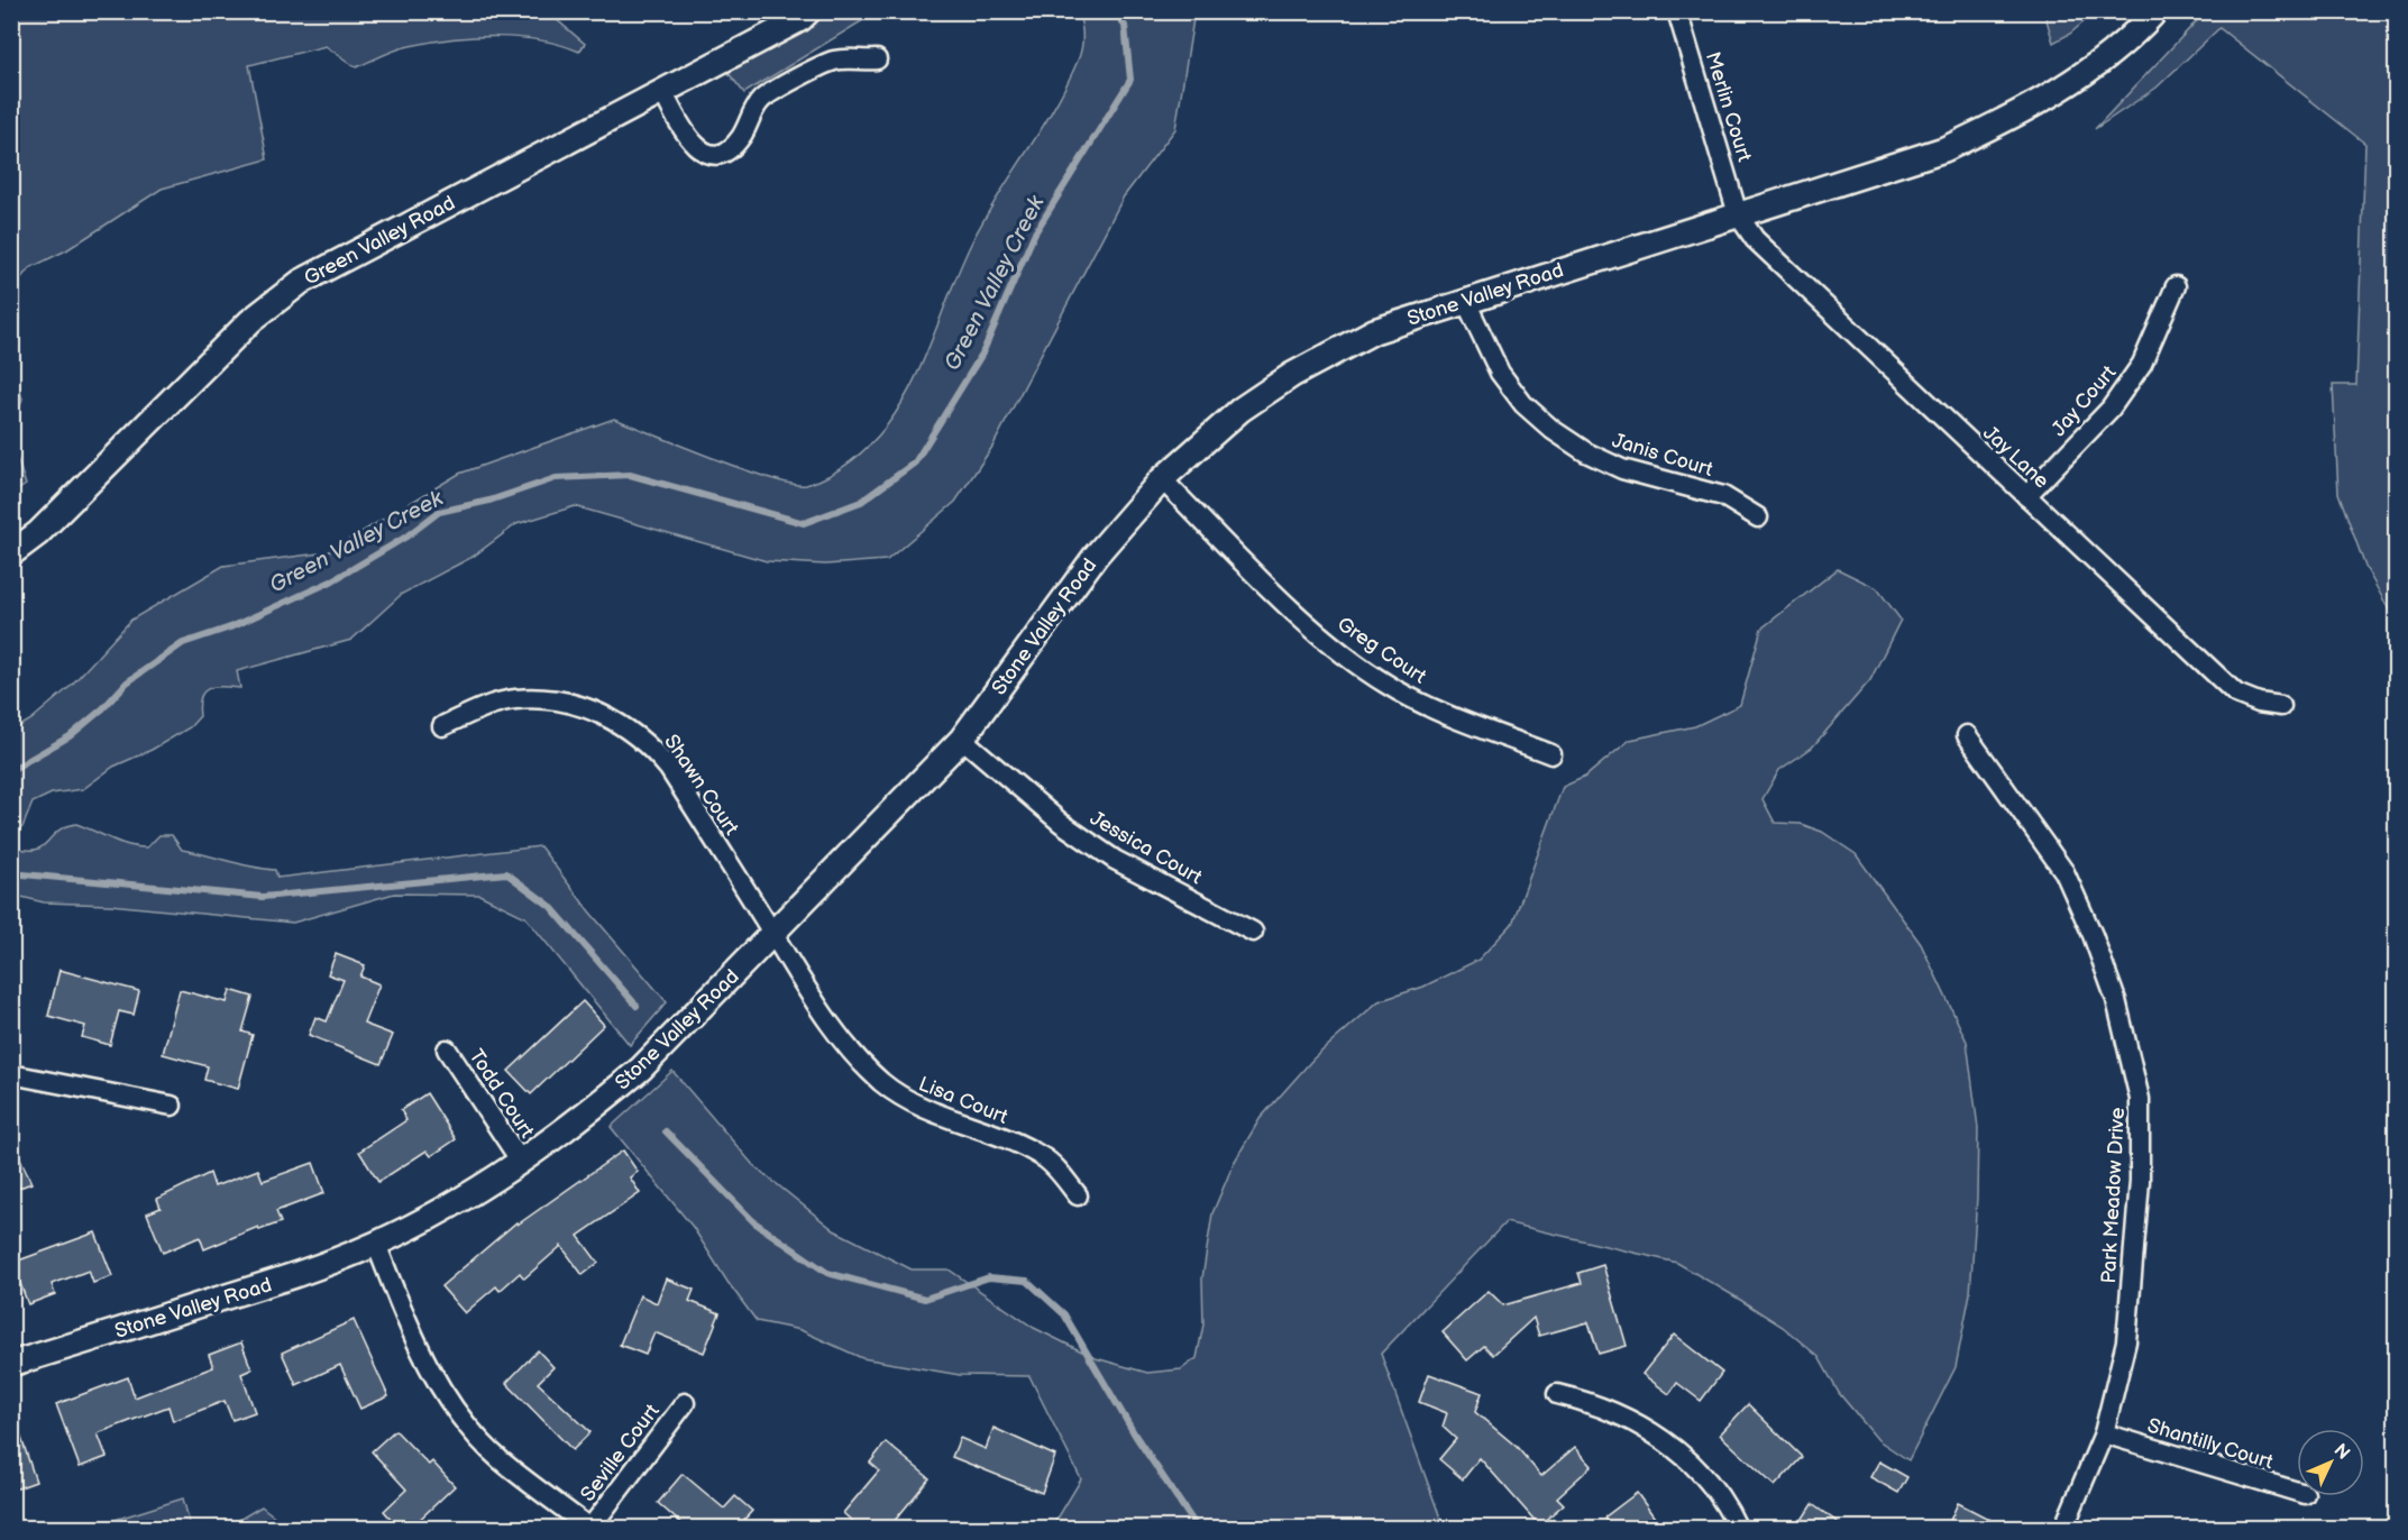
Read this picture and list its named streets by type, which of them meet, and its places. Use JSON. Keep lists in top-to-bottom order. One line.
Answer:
{"streets":{"street":["Merlin Court","Green Valley Road","Stone Valley Road","Jay Court","Janis Court","Jay Lane","Greg Court","Shawn Court","Jessica Court","Todd Court","Lisa Court","Park Meadow Drive","Shantilly Court","Seville Court"]},"crossings":[["Merlin Court","Stone Valley Road"],["Merlin Court","Jay Lane"],["Stone Valley Road","Janis Court"],["Stone Valley Road","Jay Lane"],["Stone Valley Road","Greg Court"],["Stone Valley Road","Shawn Court"],["Stone Valley Road","Jessica Court"],["Stone Valley Road","Todd Court"],["Stone Valley Road","Lisa Court"],["Jay Court","Jay Lane"],["Shawn Court","Lisa Court"],["Park Meadow Drive","Shantilly Court"]],"water":["Green Valley Creek"],"north":"top right"}
